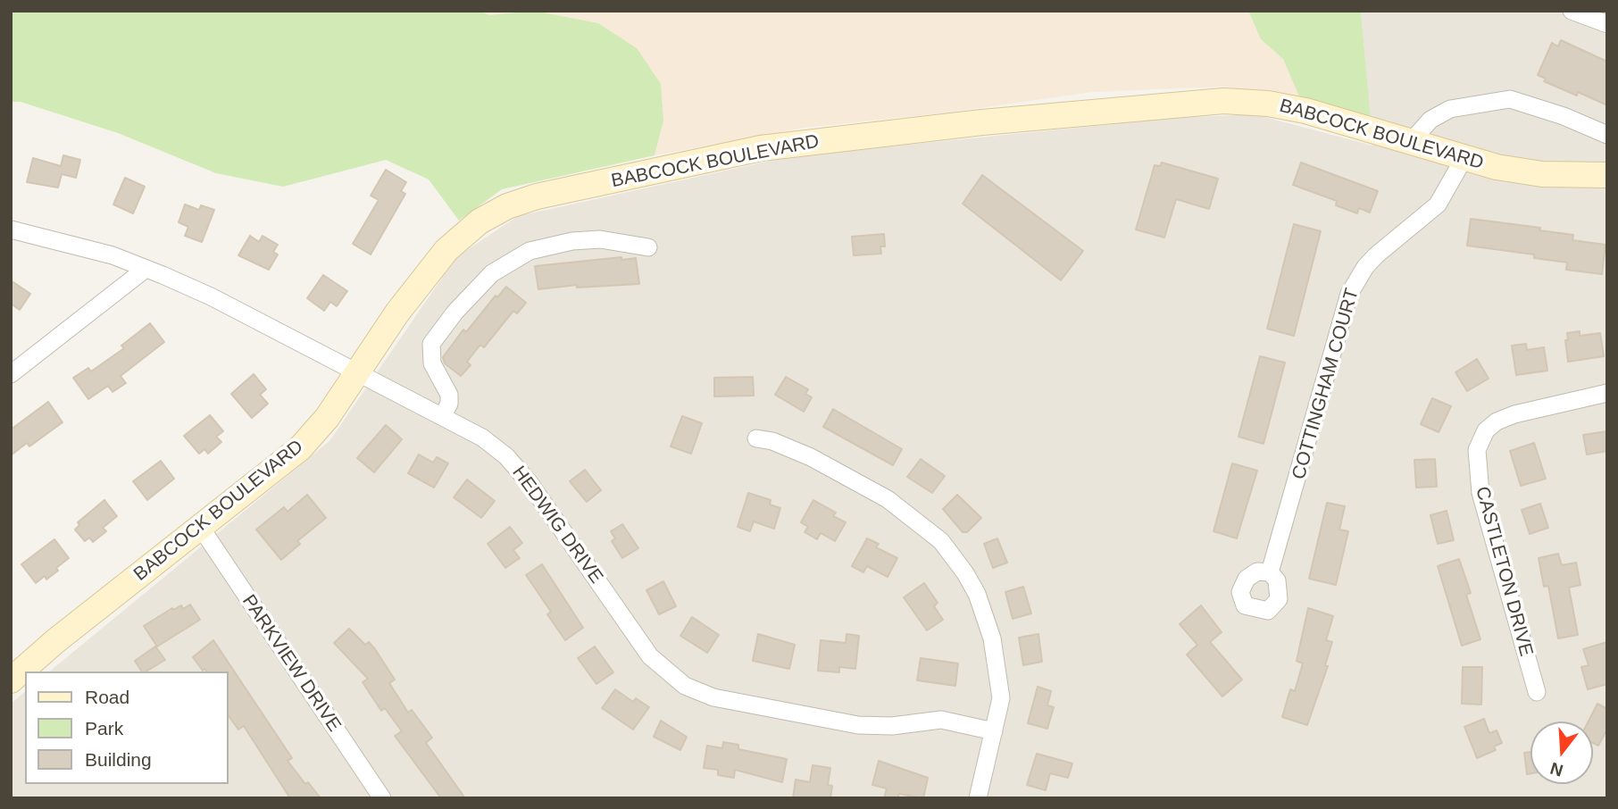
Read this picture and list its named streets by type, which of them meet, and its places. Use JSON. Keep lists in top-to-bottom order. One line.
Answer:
{"streets":{"main road":["BABCOCK BOULEVARD"],"street":["COTTINGHAM COURT","HEDWIG DRIVE","CASTLETON DRIVE","PARKVIEW DRIVE"]},"crossings":[["BABCOCK BOULEVARD","COTTINGHAM COURT"],["BABCOCK BOULEVARD","HEDWIG DRIVE"],["BABCOCK BOULEVARD","PARKVIEW DRIVE"]],"legend":["Road","Park","Building"],"north":"bottom"}
